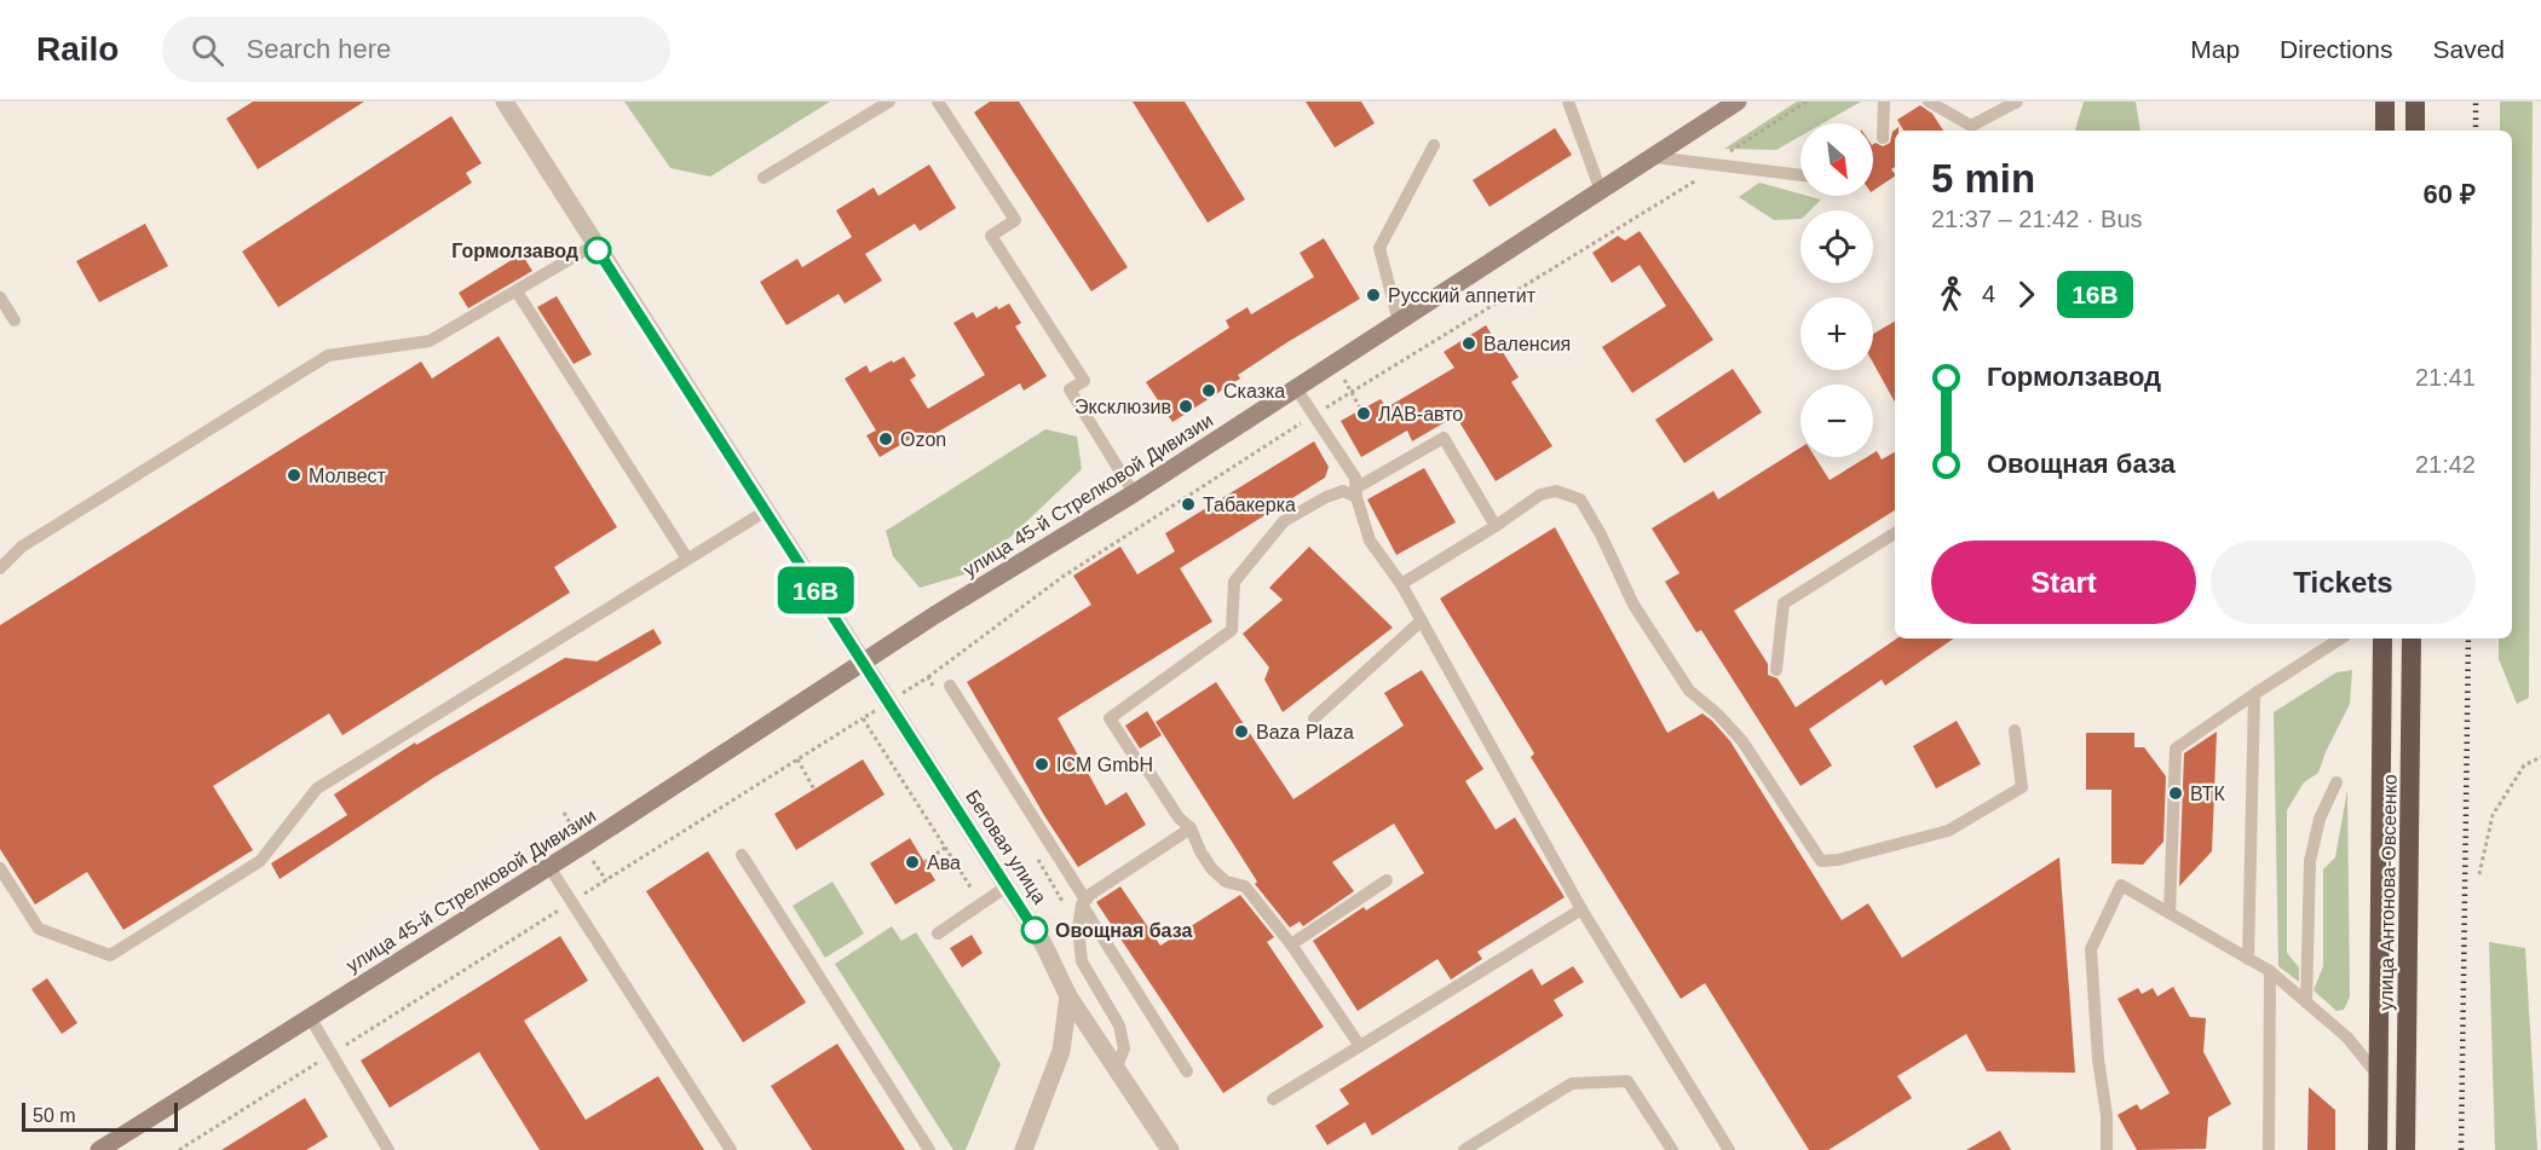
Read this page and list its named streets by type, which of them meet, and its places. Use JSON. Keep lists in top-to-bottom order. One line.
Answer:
{"streets":{"highway":["улица Антонова-Овсеенко"],"main road":["улица 45-й Стрелковой Дивизии"],"street":["Беговая улица"]},"crossings":[["улица 45-й Стрелковой Дивизии","Беговая улица"]],"places":["Гормолзавод","Русский аппетит","Валенсия","Сказка","Эксклюзив","ЛАВ-авто","Ozon","Молвест","Табакерка","Baza Plaza","ICM GmbH","ВТК","Ава","Овощная база"],"lines":["bus line 16В"],"scale_bar":"50 m","north":"bottom right","page":{"header":"Railo","search":"Search here","nav":["Map","Directions","Saved"],"on_map":"16В","map_buttons":["+","−"],"heading":["5 min","21:37 – 21:42 · Bus","60 ₽"],"legs":["4","16В"],"list":[{"name":"Гормолзавод","value":"21:41"},{"name":"Овощная база","value":"21:42"}],"buttons":["Start","Tickets"],"scale":"50 m"}}
